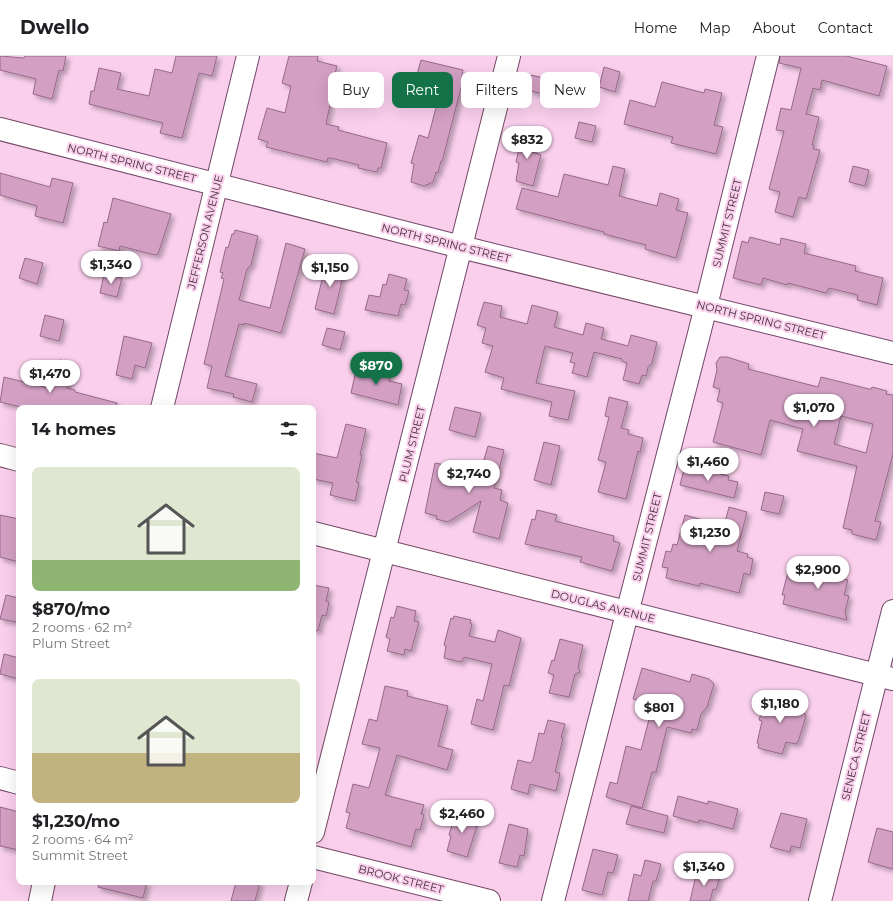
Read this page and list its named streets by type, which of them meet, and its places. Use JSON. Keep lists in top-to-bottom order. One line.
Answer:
{"streets":{"street":["NORTH SPRING STREET","SUMMIT STREET","JEFFERSON AVENUE","PLUM STREET","DOUGLAS AVENUE","SENECA STREET","BROOK STREET"]},"crossings":[["NORTH SPRING STREET","SUMMIT STREET"],["NORTH SPRING STREET","JEFFERSON AVENUE"],["NORTH SPRING STREET","PLUM STREET"],["SUMMIT STREET","DOUGLAS AVENUE"],["PLUM STREET","DOUGLAS AVENUE"],["DOUGLAS AVENUE","SENECA STREET"]],"page":{"header":"Dwello","nav":["Home","Map","About","Contact"],"chip":["Buy","Rent","Filters","New"],"price":["$832","$1,340","$1,150","$870","$1,470","$1,070","$1,460","$2,740","$1,230","$2,900","$1,180","$801","$2,460","$1,340"],"heading":"14 homes","list":[{"name":"$870/mo","note":"2 rooms · 62 m² · Plum Street"},{"name":"$1,230/mo","note":"2 rooms · 64 m² · Summit Street"}]}}
